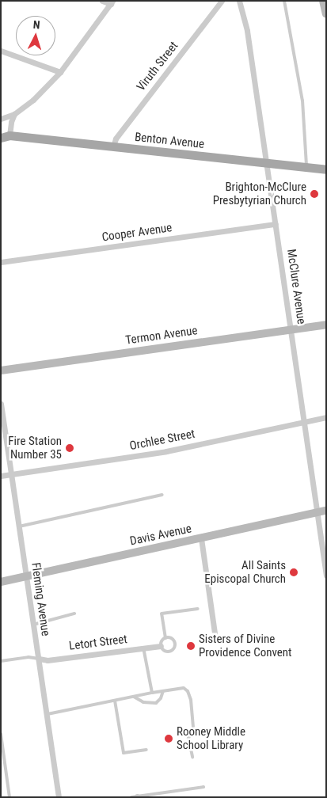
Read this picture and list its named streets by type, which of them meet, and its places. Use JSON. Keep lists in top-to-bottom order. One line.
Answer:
{"streets":{"main road":["Benton Avenue"],"street":["Viruth Street","Cooper Avenue","McClure Avenue","Termon Avenue","Orchlee Street","Davis Avenue","Fleming Avenue","Letort Street"]},"crossings":[["Viruth Street","Benton Avenue"],["Benton Avenue","McClure Avenue"],["Cooper Avenue","McClure Avenue"],["McClure Avenue","Termon Avenue"],["McClure Avenue","Orchlee Street"],["McClure Avenue","Davis Avenue"],["Orchlee Street","Fleming Avenue"],["Davis Avenue","Fleming Avenue"],["Fleming Avenue","Letort Street"]],"places":["Brighton-McClure Presbytyrian Church","Fire Station Number 35","All Saints Episcopal Church","Sisters of Divine Providence Convent","Rooney Middle School Library"],"north":"top"}
